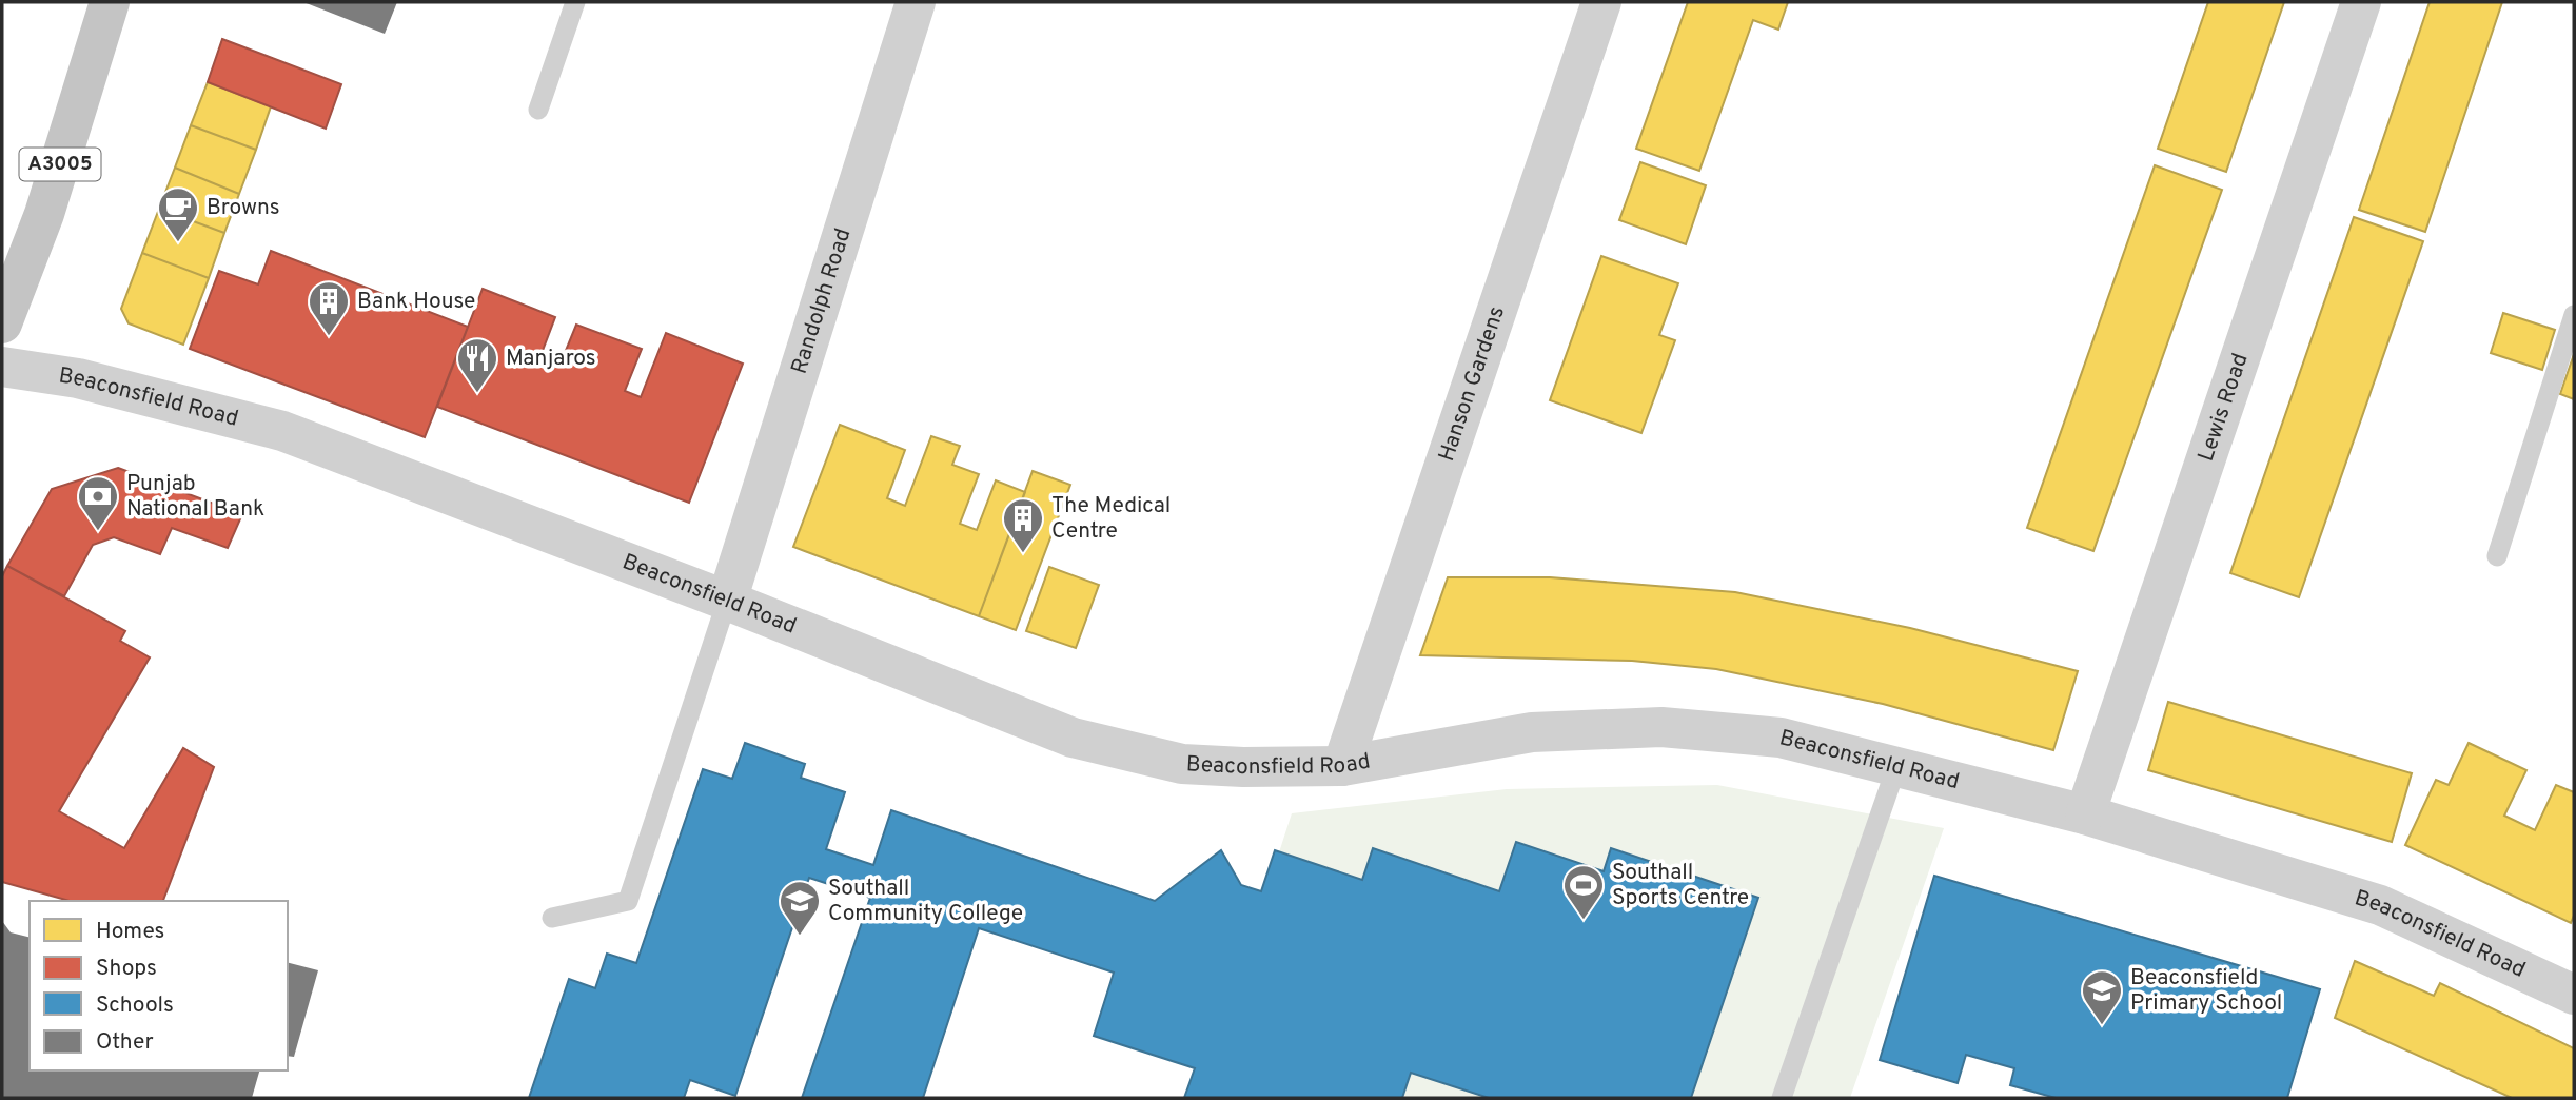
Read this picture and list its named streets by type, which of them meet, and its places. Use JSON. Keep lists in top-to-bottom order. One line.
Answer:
{"streets":{"main road":["A3005"],"street":["Randolph Road","Hanson Gardens","Beaconsfield Road","Lewis Road"]},"crossings":[["Randolph Road","Beaconsfield Road"],["Hanson Gardens","Beaconsfield Road"],["Beaconsfield Road","Lewis Road"]],"places":{"cafe":["Browns"],"building":["Bank House","The Medical Centre"],"restaurant":["Manjaros"],"bank":["Punjab National Bank"],"sports":["Southall Sports Centre"],"school or university":["Southall Community College","Beaconsfield Primary School"]},"legend":["Homes","Shops","Schools","Other"]}
